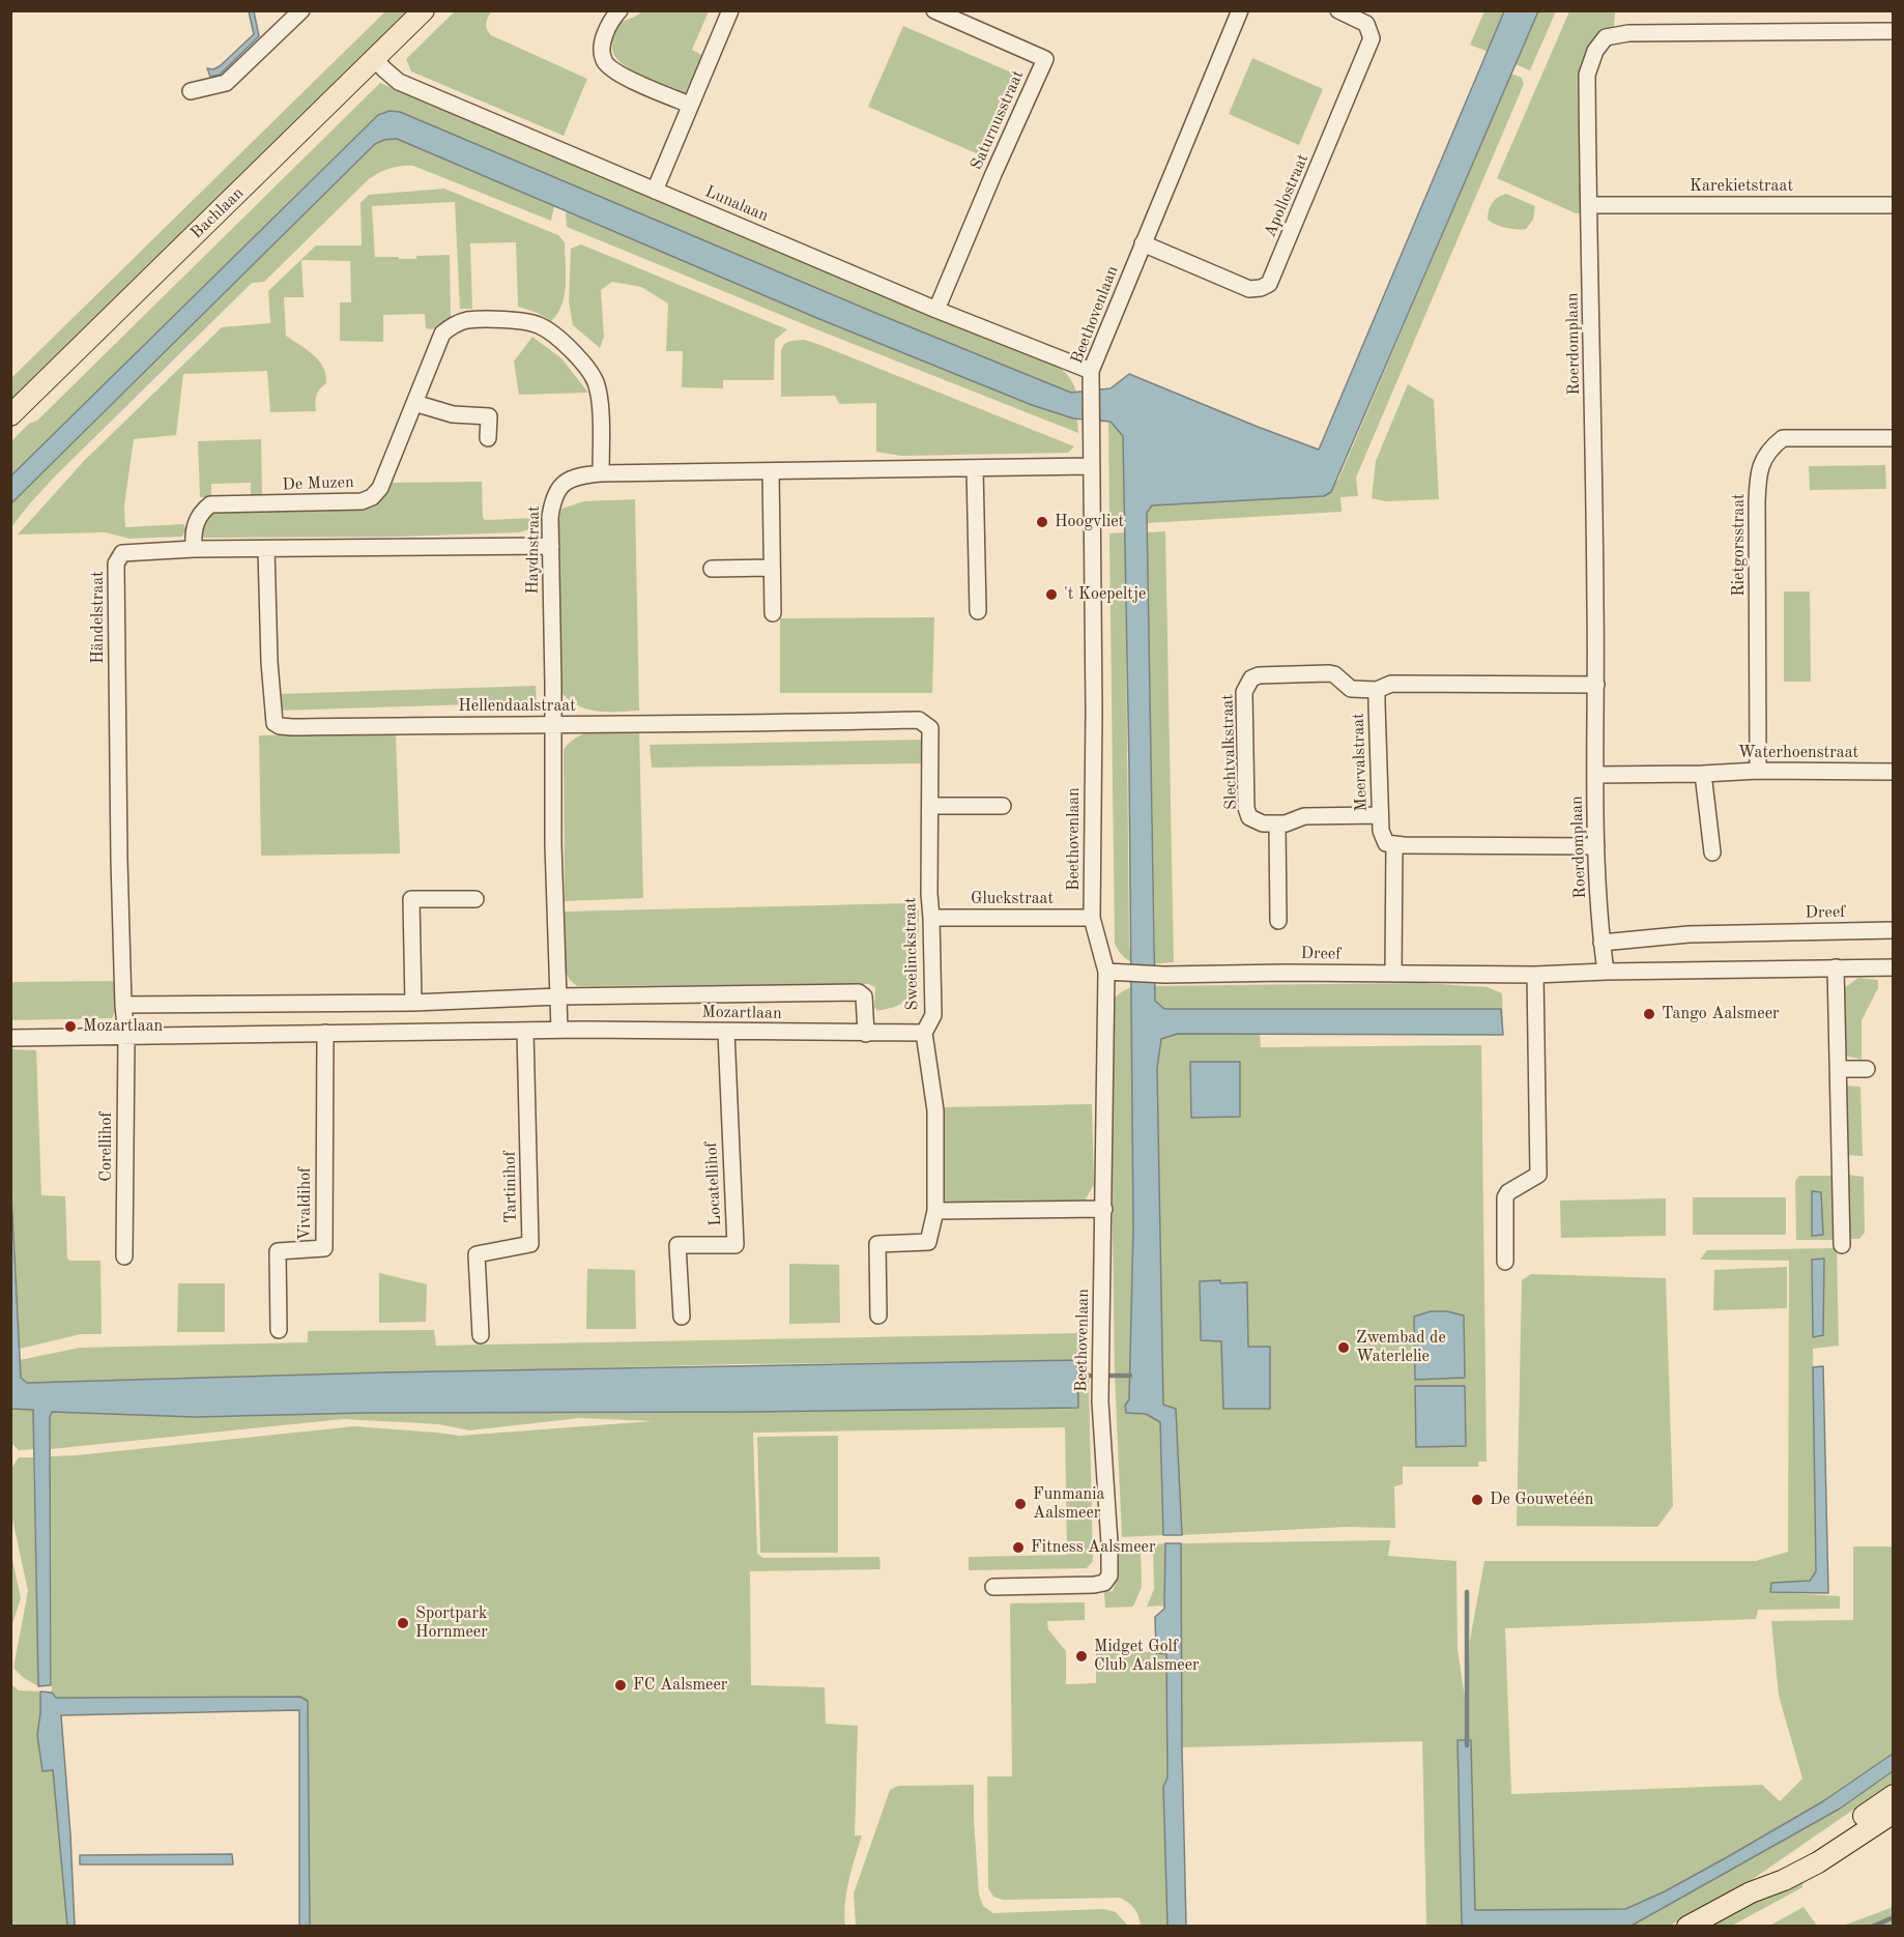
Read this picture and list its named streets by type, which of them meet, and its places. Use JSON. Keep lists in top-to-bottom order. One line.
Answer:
{"streets":{"main road":["Bachlaan"],"street":["Saturnusstraat","Karekietstraat","Apollostraat","Lunalaan","Beethovenlaan","Roerdomplaan","De Muzen","Rietgorsstraat","Haydnstraat","Händelstraat","Hellendaalstraat","Slechtvalkstraat","Waterhoenstraat","Meervalstraat","Gluckstraat","Dreef","Sweelinckstraat","Mozartlaan","Corellihof","Locatellihof","Tartinihof","Vivaldihof"]},"crossings":[["Saturnusstraat","Lunalaan"],["Karekietstraat","Roerdomplaan"],["Apollostraat","Beethovenlaan"],["Lunalaan","Bachlaan"],["Lunalaan","Beethovenlaan"],["Beethovenlaan","Haydnstraat"],["Beethovenlaan","Gluckstraat"],["Beethovenlaan","Dreef"],["Roerdomplaan","Waterhoenstraat"],["Roerdomplaan","Meervalstraat"],["Roerdomplaan","Dreef"],["De Muzen","Haydnstraat"],["De Muzen","Händelstraat"],["Rietgorsstraat","Waterhoenstraat"],["Haydnstraat","Händelstraat"],["Haydnstraat","Hellendaalstraat"],["Händelstraat","Hellendaalstraat"],["Händelstraat","Mozartlaan"],["Händelstraat","Corellihof"],["Hellendaalstraat","Sweelinckstraat"],["Slechtvalkstraat","Meervalstraat"],["Gluckstraat","Sweelinckstraat"],["Sweelinckstraat","Mozartlaan"],["Mozartlaan","Corellihof"],["Mozartlaan","Locatellihof"],["Mozartlaan","Tartinihof"],["Mozartlaan","Vivaldihof"]],"places":["Hoogvliet","'t Koepeltje","Tango Aalsmeer","Mozartlaan","Zwembad de Waterlelie","De Gouwetéén","Funmania Aalsmeer","Fitness Aalsmeer","Sportpark Hornmeer","Midget Golf Club Aalsmeer","FC Aalsmeer"]}
